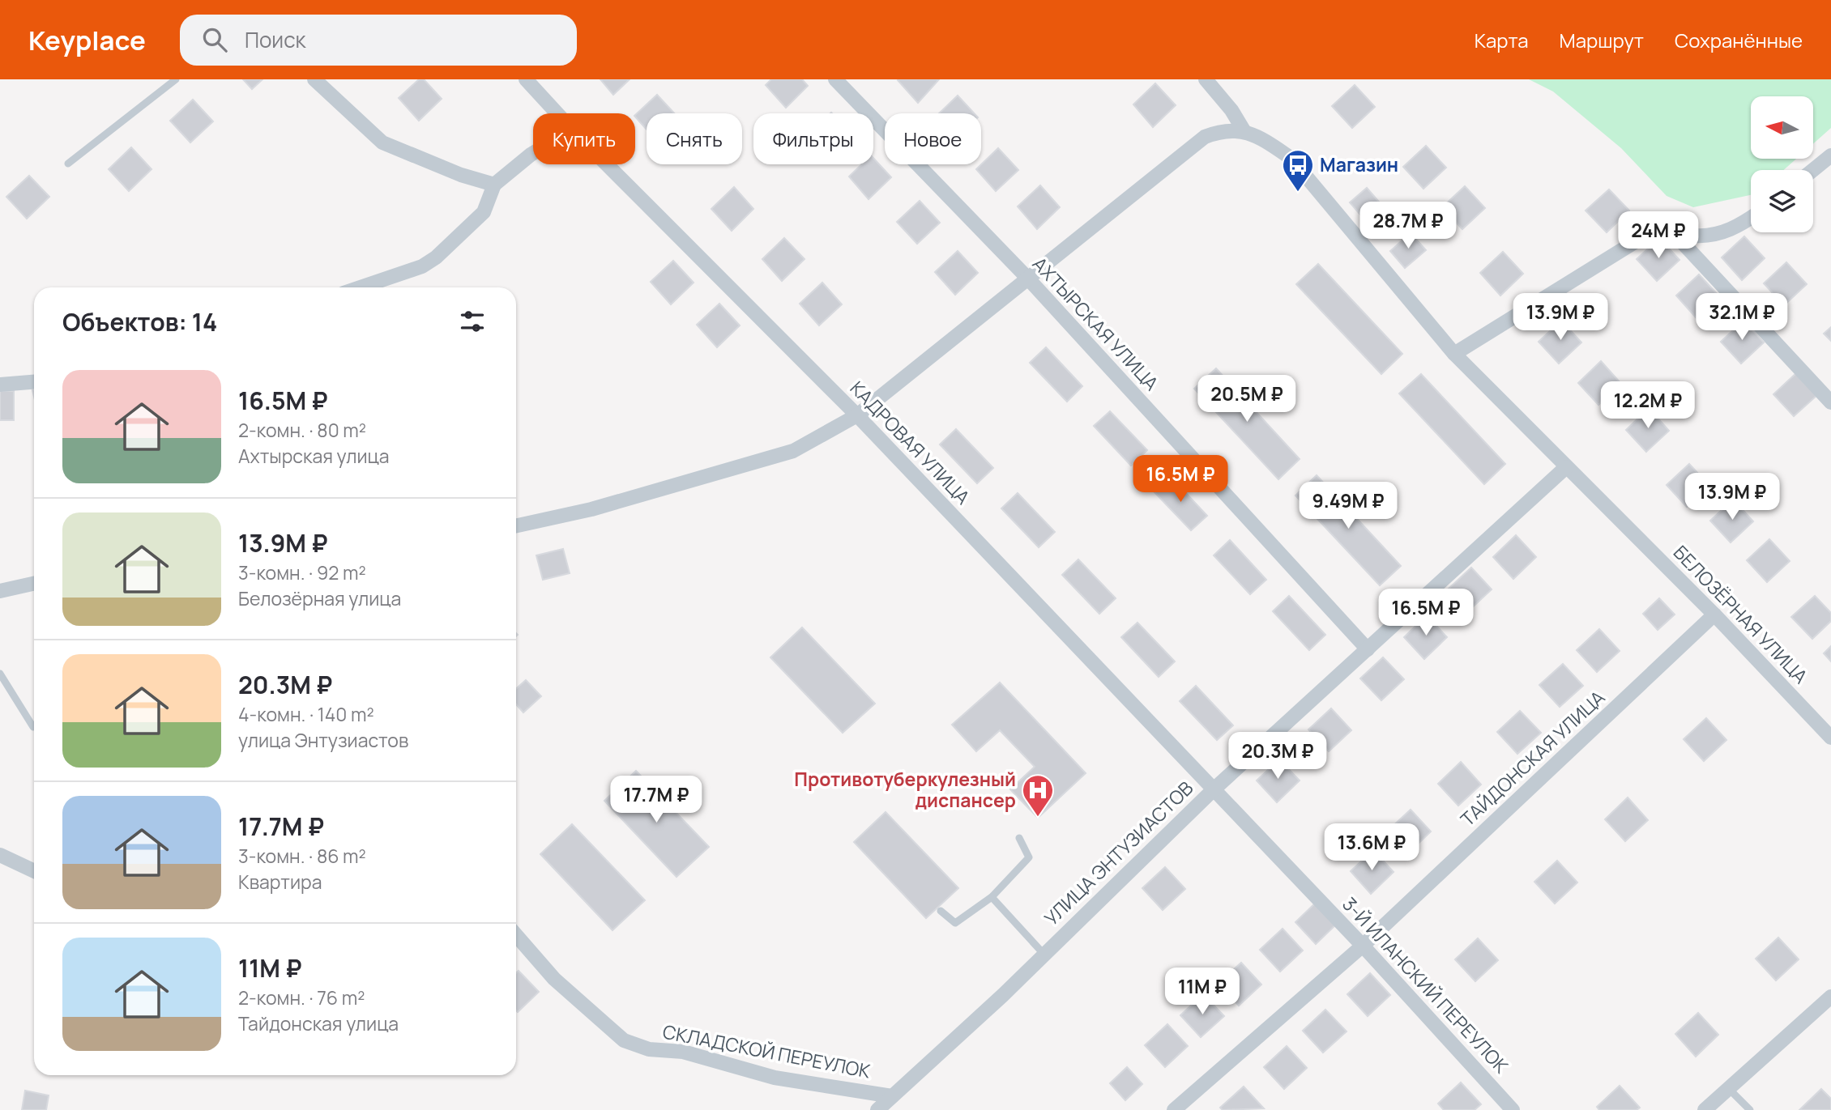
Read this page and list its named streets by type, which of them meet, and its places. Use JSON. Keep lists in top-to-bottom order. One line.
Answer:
{"streets":{"street":["АХТЫРСКАЯ УЛИЦА","КАДРОВАЯ УЛИЦА","БЕЛОЗЁРНАЯ УЛИЦА","ТАЙДОНСКАЯ УЛИЦА","УЛИЦА ЭНТУЗИАСТОВ","3-Й ИЛАНСКИЙ ПЕРЕУЛОК","СКЛАДСКОЙ ПЕРЕУЛОК"]},"crossings":[["АХТЫРСКАЯ УЛИЦА","УЛИЦА ЭНТУЗИАСТОВ"],["КАДРОВАЯ УЛИЦА","УЛИЦА ЭНТУЗИАСТОВ"],["КАДРОВАЯ УЛИЦА","3-Й ИЛАНСКИЙ ПЕРЕУЛОК"],["БЕЛОЗЁРНАЯ УЛИЦА","ТАЙДОНСКАЯ УЛИЦА"],["БЕЛОЗЁРНАЯ УЛИЦА","УЛИЦА ЭНТУЗИАСТОВ"],["ТАЙДОНСКАЯ УЛИЦА","3-Й ИЛАНСКИЙ ПЕРЕУЛОК"],["УЛИЦА ЭНТУЗИАСТОВ","3-Й ИЛАНСКИЙ ПЕРЕУЛОК"],["УЛИЦА ЭНТУЗИАСТОВ","СКЛАДСКОЙ ПЕРЕУЛОК"]],"places":{"bus stop":["Магазин"],"hospital":["Противотуберкулезный диспансер"]},"north":"left","page":{"header":"Keyplace","search":"Поиск","nav":["Карта","Маршрут","Сохранённые"],"chip":["Купить","Снять","Фильтры","Новое"],"price":["28.7M ₽","24M ₽","13.9M ₽","32.1M ₽","20.5M ₽","12.2M ₽","16.5M ₽","13.9M ₽","9.49M ₽","16.5M ₽","20.3M ₽","17.7M ₽","13.6M ₽","11M ₽"],"heading":"Объектов: 14","list":[{"name":"16.5M ₽","note":"2-комн. · 80 m² · Ахтырская улица"},{"name":"13.9M ₽","note":"3-комн. · 92 m² · Белозёрная улица"},{"name":"20.3M ₽","note":"4-комн. · 140 m² · улица Энтузиастов"},{"name":"17.7M ₽","note":"3-комн. · 86 m² · Квартира"},{"name":"11M ₽","note":"2-комн. · 76 m² · Тайдонская улица"}]}}
